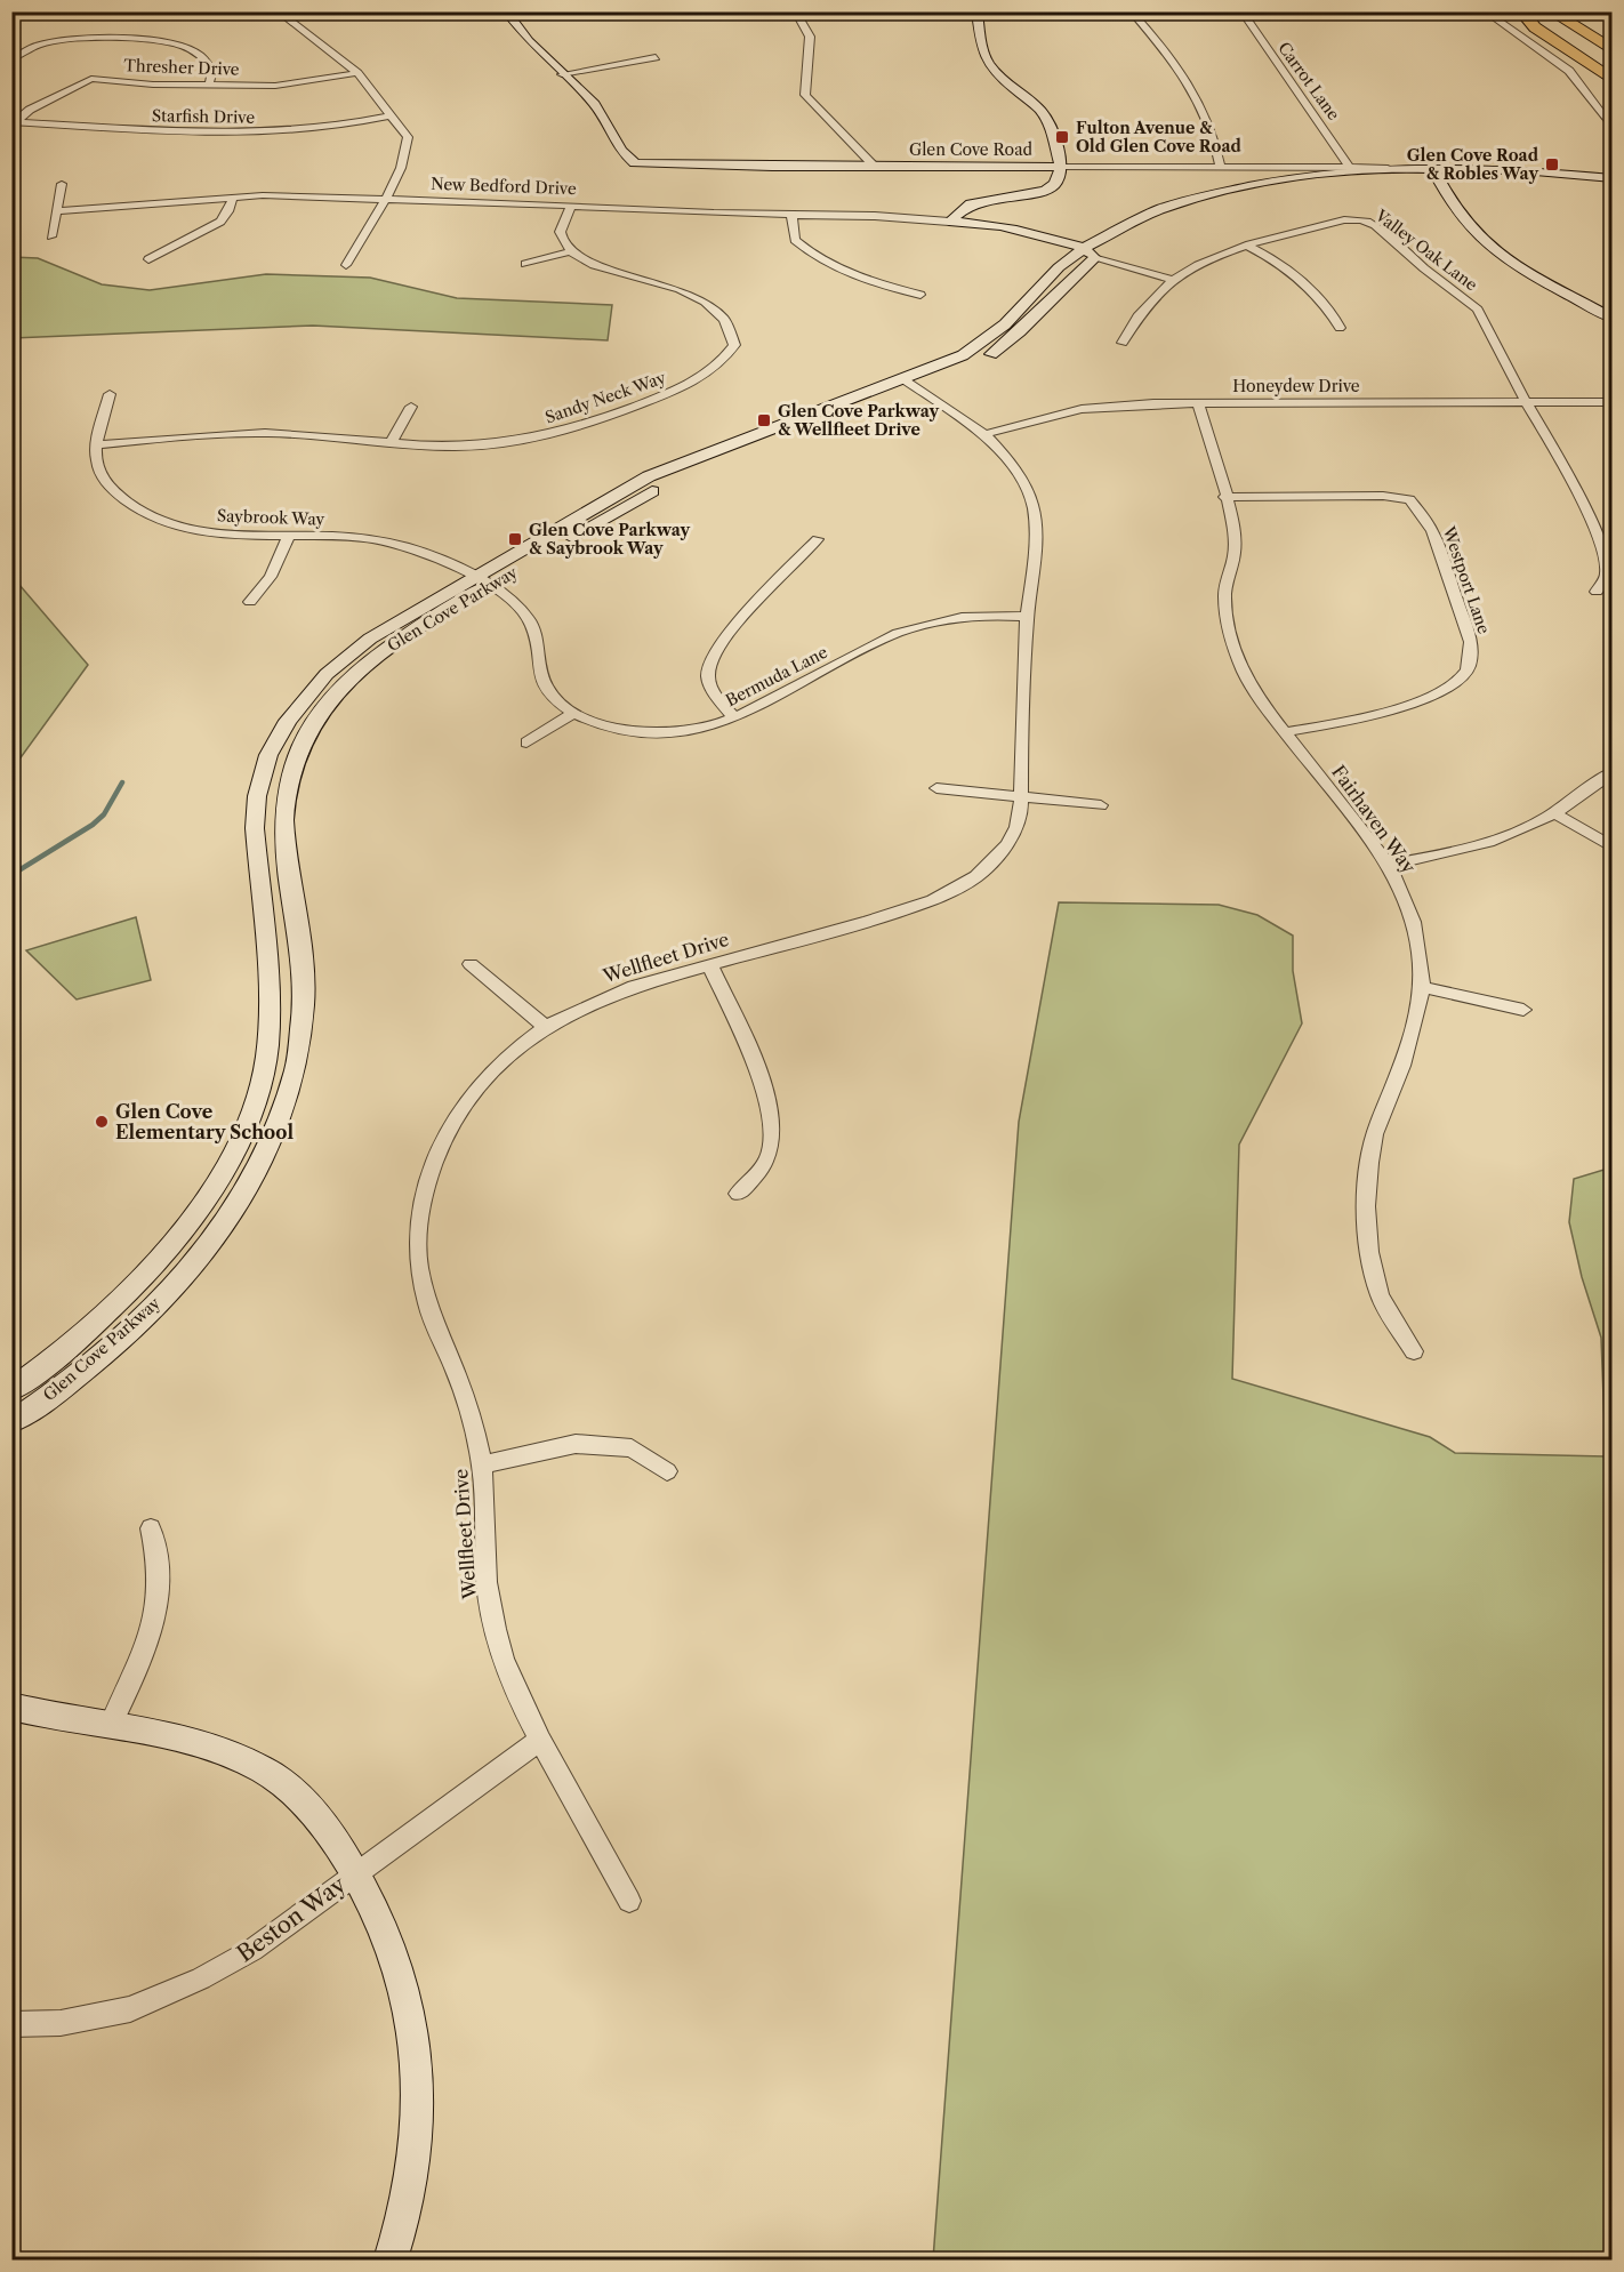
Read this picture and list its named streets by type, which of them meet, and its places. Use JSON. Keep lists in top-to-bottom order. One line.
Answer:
{"streets":{"main road":["Glen Cove Road","New Bedford Drive","Glen Cove Parkway"],"street":["Thresher Drive","Carrot Lane","Starfish Drive","Valley Oak Lane","Honeydew Drive","Sandy Neck Way","Saybrook Way","Westport Lane","Bermuda Lane","Fairhaven Way","Wellfleet Drive","Beston Way"]},"crossings":[["Thresher Drive","Starfish Drive"],["Carrot Lane","Glen Cove Road"],["Glen Cove Road","Glen Cove Parkway"],["New Bedford Drive","Valley Oak Lane"],["New Bedford Drive","Glen Cove Parkway"],["Valley Oak Lane","Honeydew Drive"],["Honeydew Drive","Fairhaven Way"],["Honeydew Drive","Wellfleet Drive"],["Sandy Neck Way","Saybrook Way"],["Saybrook Way","Glen Cove Parkway"],["Saybrook Way","Bermuda Lane"],["Westport Lane","Fairhaven Way"],["Glen Cove Parkway","Bermuda Lane"],["Glen Cove Parkway","Wellfleet Drive"],["Bermuda Lane","Wellfleet Drive"],["Wellfleet Drive","Beston Way"]],"places":{"transit":["Fulton Avenue & Old Glen Cove Road","Glen Cove Road & Robles Way","Glen Cove Parkway & Wellfleet Drive","Glen Cove Parkway & Saybrook Way"],"other":["Glen Cove Elementary School"]}}
